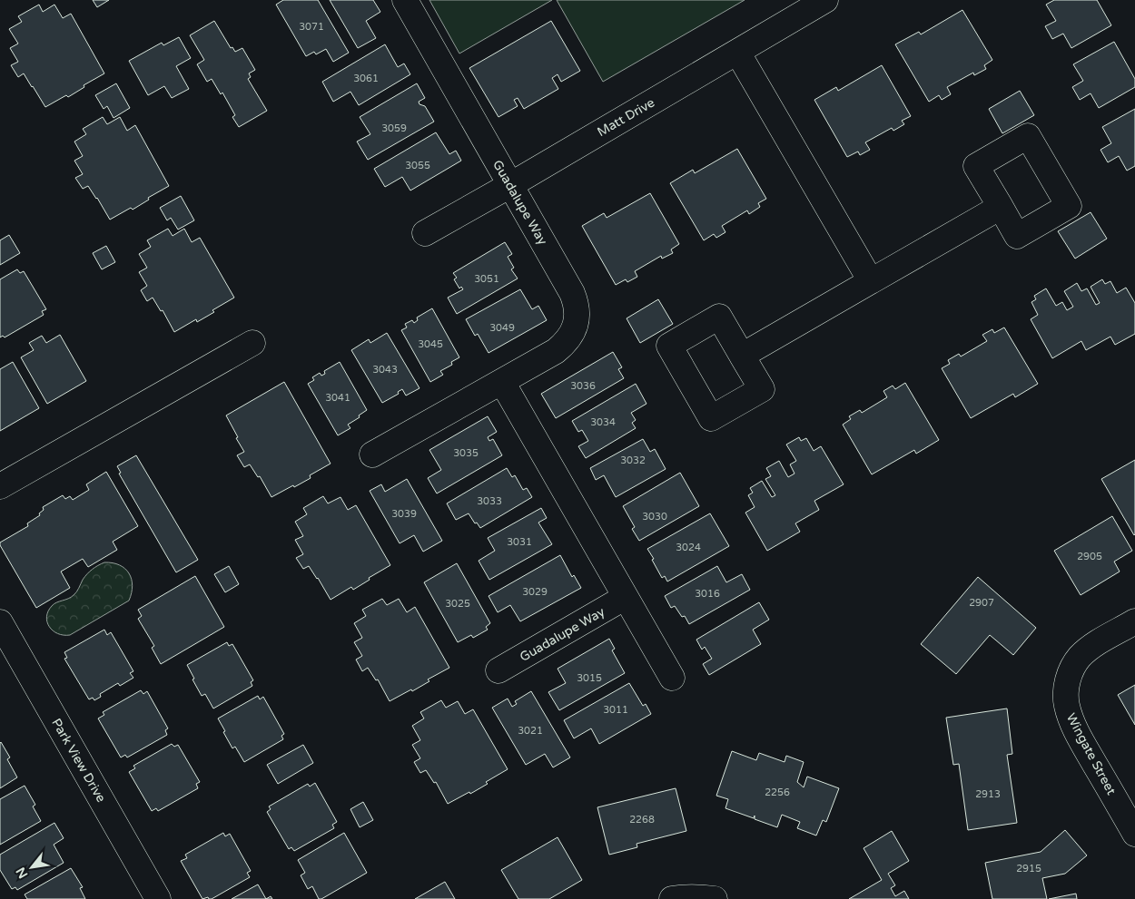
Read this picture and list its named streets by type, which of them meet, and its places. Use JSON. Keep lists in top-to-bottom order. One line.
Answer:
{"streets":{"street":["Matt Drive","Guadalupe Way","Wingate Street","Park View Drive"]},"crossings":[["Matt Drive","Guadalupe Way"]],"house_numbers":["3071","3061","3059","3055","3051","3049","3045","3043","3036","3041","3034","3035","3032","3033","3039","3030","3031","3024","2905","3029","3016","2907","3025","3015","3011","3021","2256","2913","2268","2915"],"north":"bottom left"}
